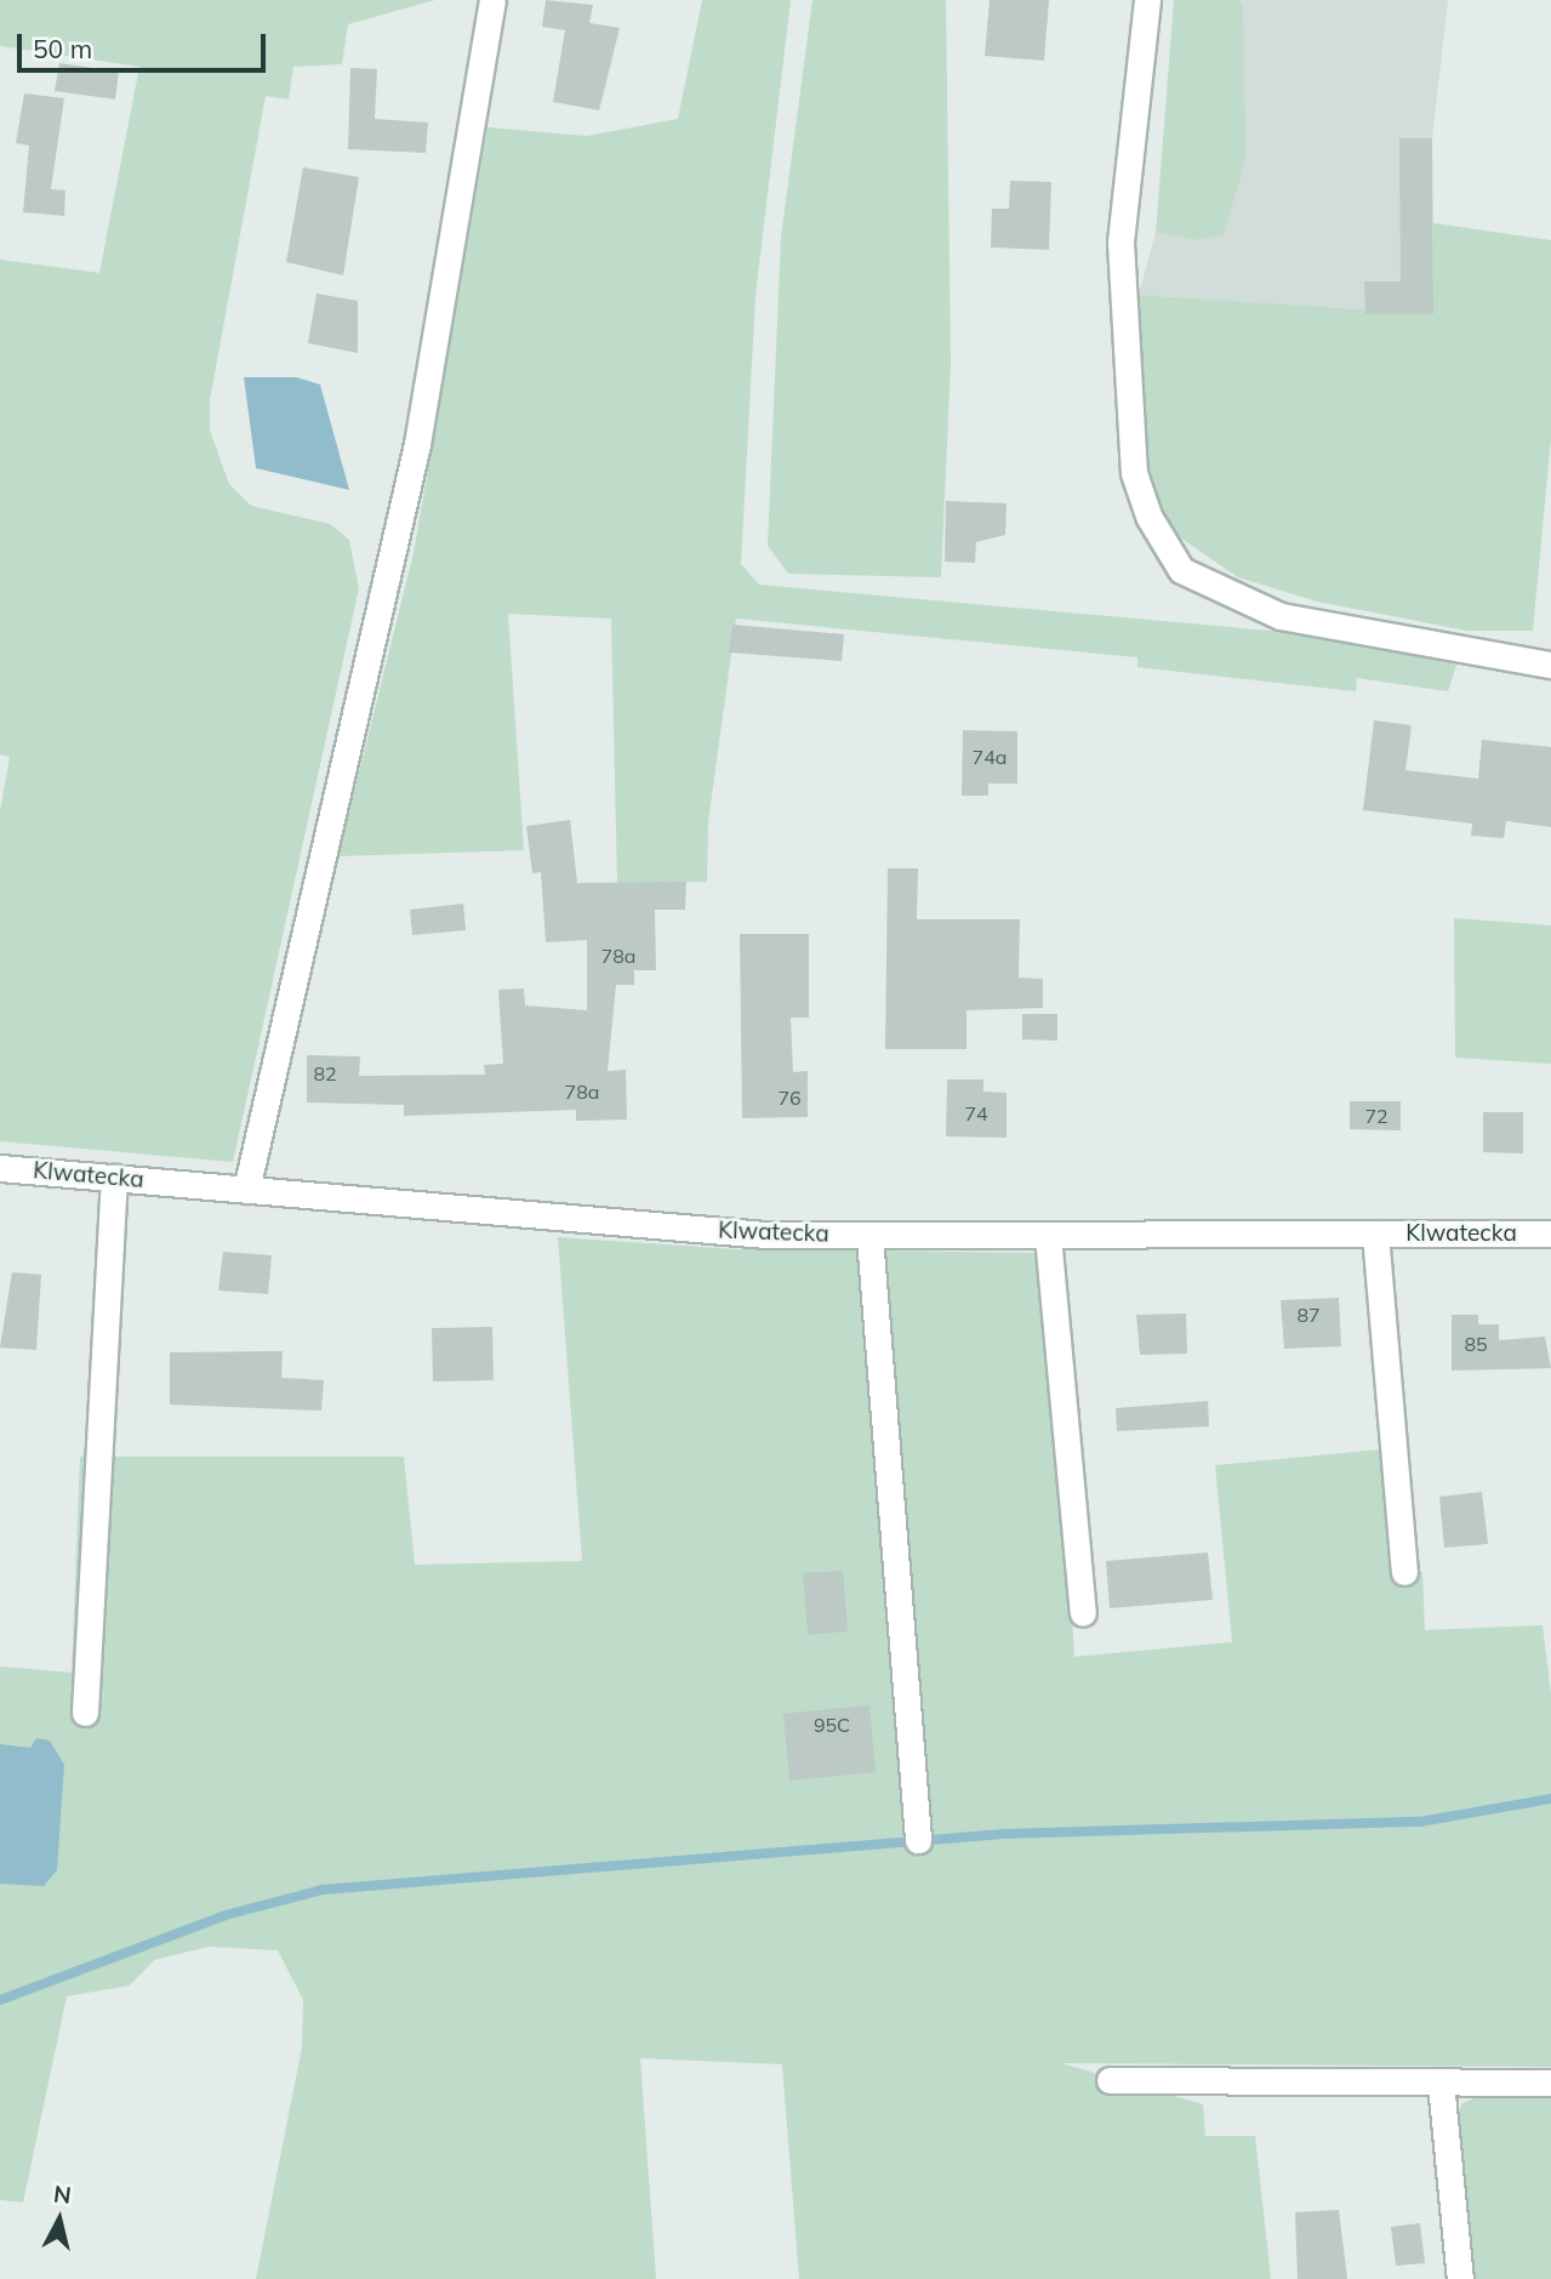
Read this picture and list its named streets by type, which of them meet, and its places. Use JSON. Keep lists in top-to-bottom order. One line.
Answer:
{"streets":{"street":["Klwatecka"]},"house_numbers":["74a","78a","82","78a","76","74","72","87","85","95C"],"scale_bar":"50 m","north":"top"}
